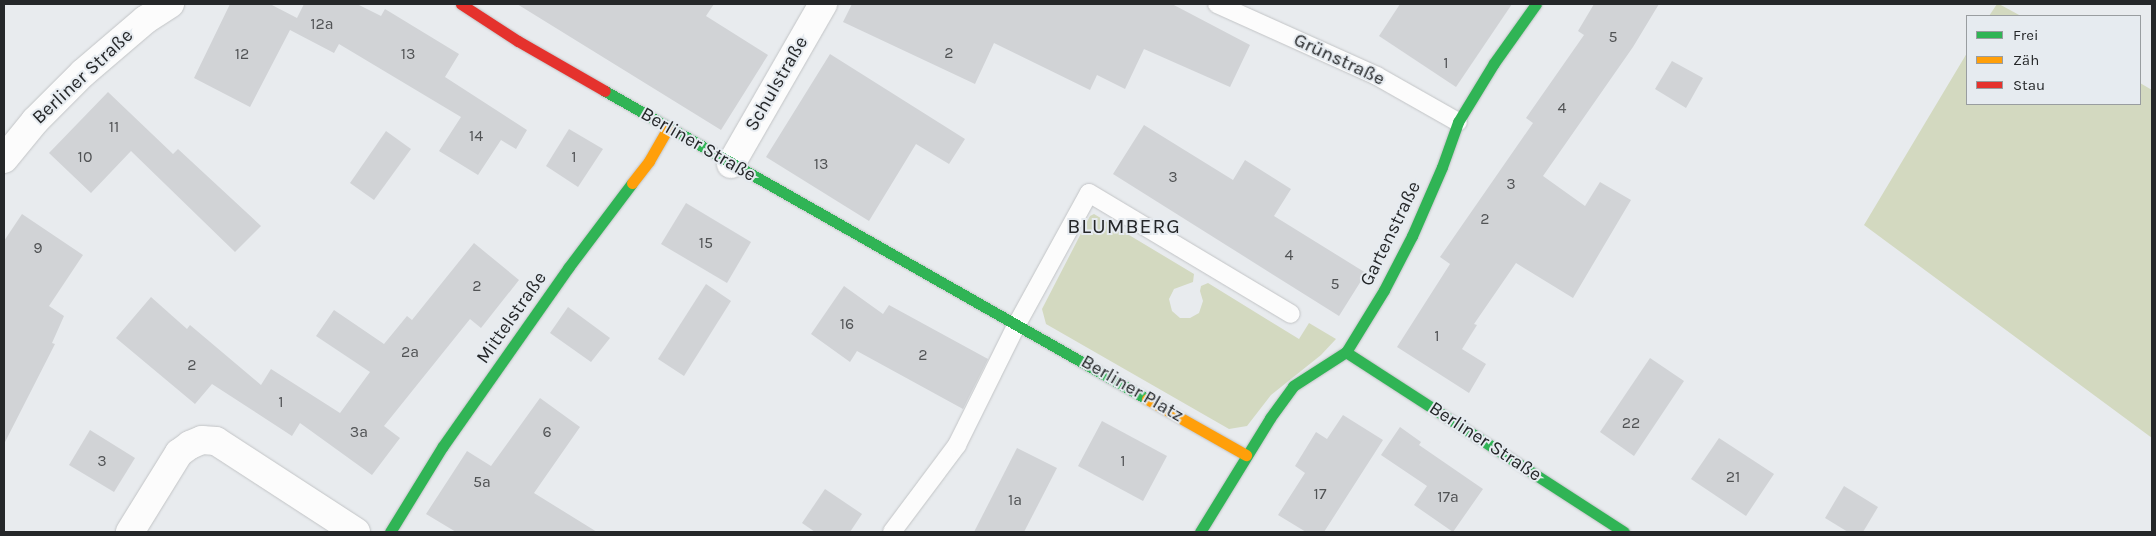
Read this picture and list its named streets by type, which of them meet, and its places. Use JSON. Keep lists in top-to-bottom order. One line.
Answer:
{"streets":{"street":["Berliner Straße","Schulstraße","Gartenstraße","Mittelstraße","Berliner Platz"],"lane":["Grünstraße"]},"crossings":[["Grünstraße","Gartenstraße"],["Berliner Straße","Schulstraße"],["Berliner Straße","Gartenstraße"],["Berliner Straße","Mittelstraße"],["Berliner Straße","Berliner Platz"],["Gartenstraße","Berliner Platz"]],"districts":["BLUMBERG"],"house_numbers":["12a","5","2","12","13","1","4","11","14","10","1","13","3","3","2","15","9","4","5","2","16","1","2a","2","2","1","22","3a","6","3","1","21","5a","17","17a","1a"],"legend":["Frei","Zäh","Stau"]}
